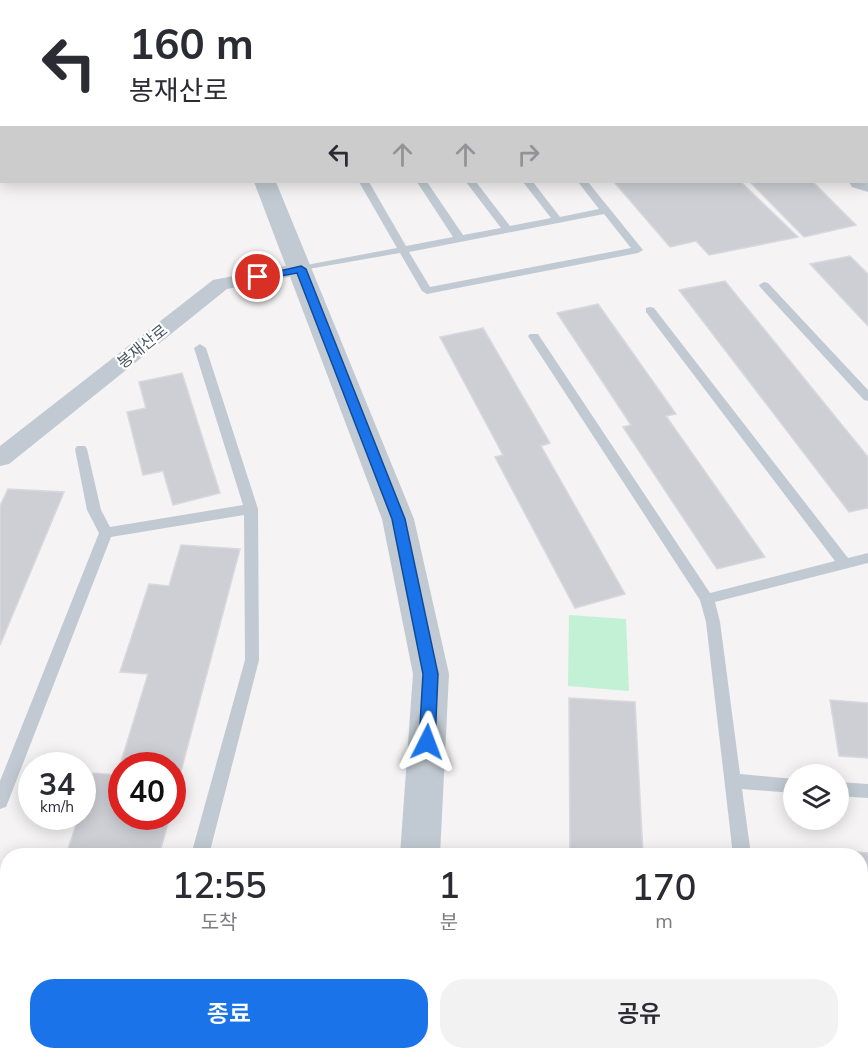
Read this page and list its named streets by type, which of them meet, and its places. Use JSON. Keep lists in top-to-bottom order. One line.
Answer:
{"streets":{"street":["봉재산로"]},"page":{"turn":["160 m","봉재산로"],"speed":"34 km/h","limit":"40","eta":["12:55","도착","1","분","170","m"],"buttons":["종료","공유"]}}
